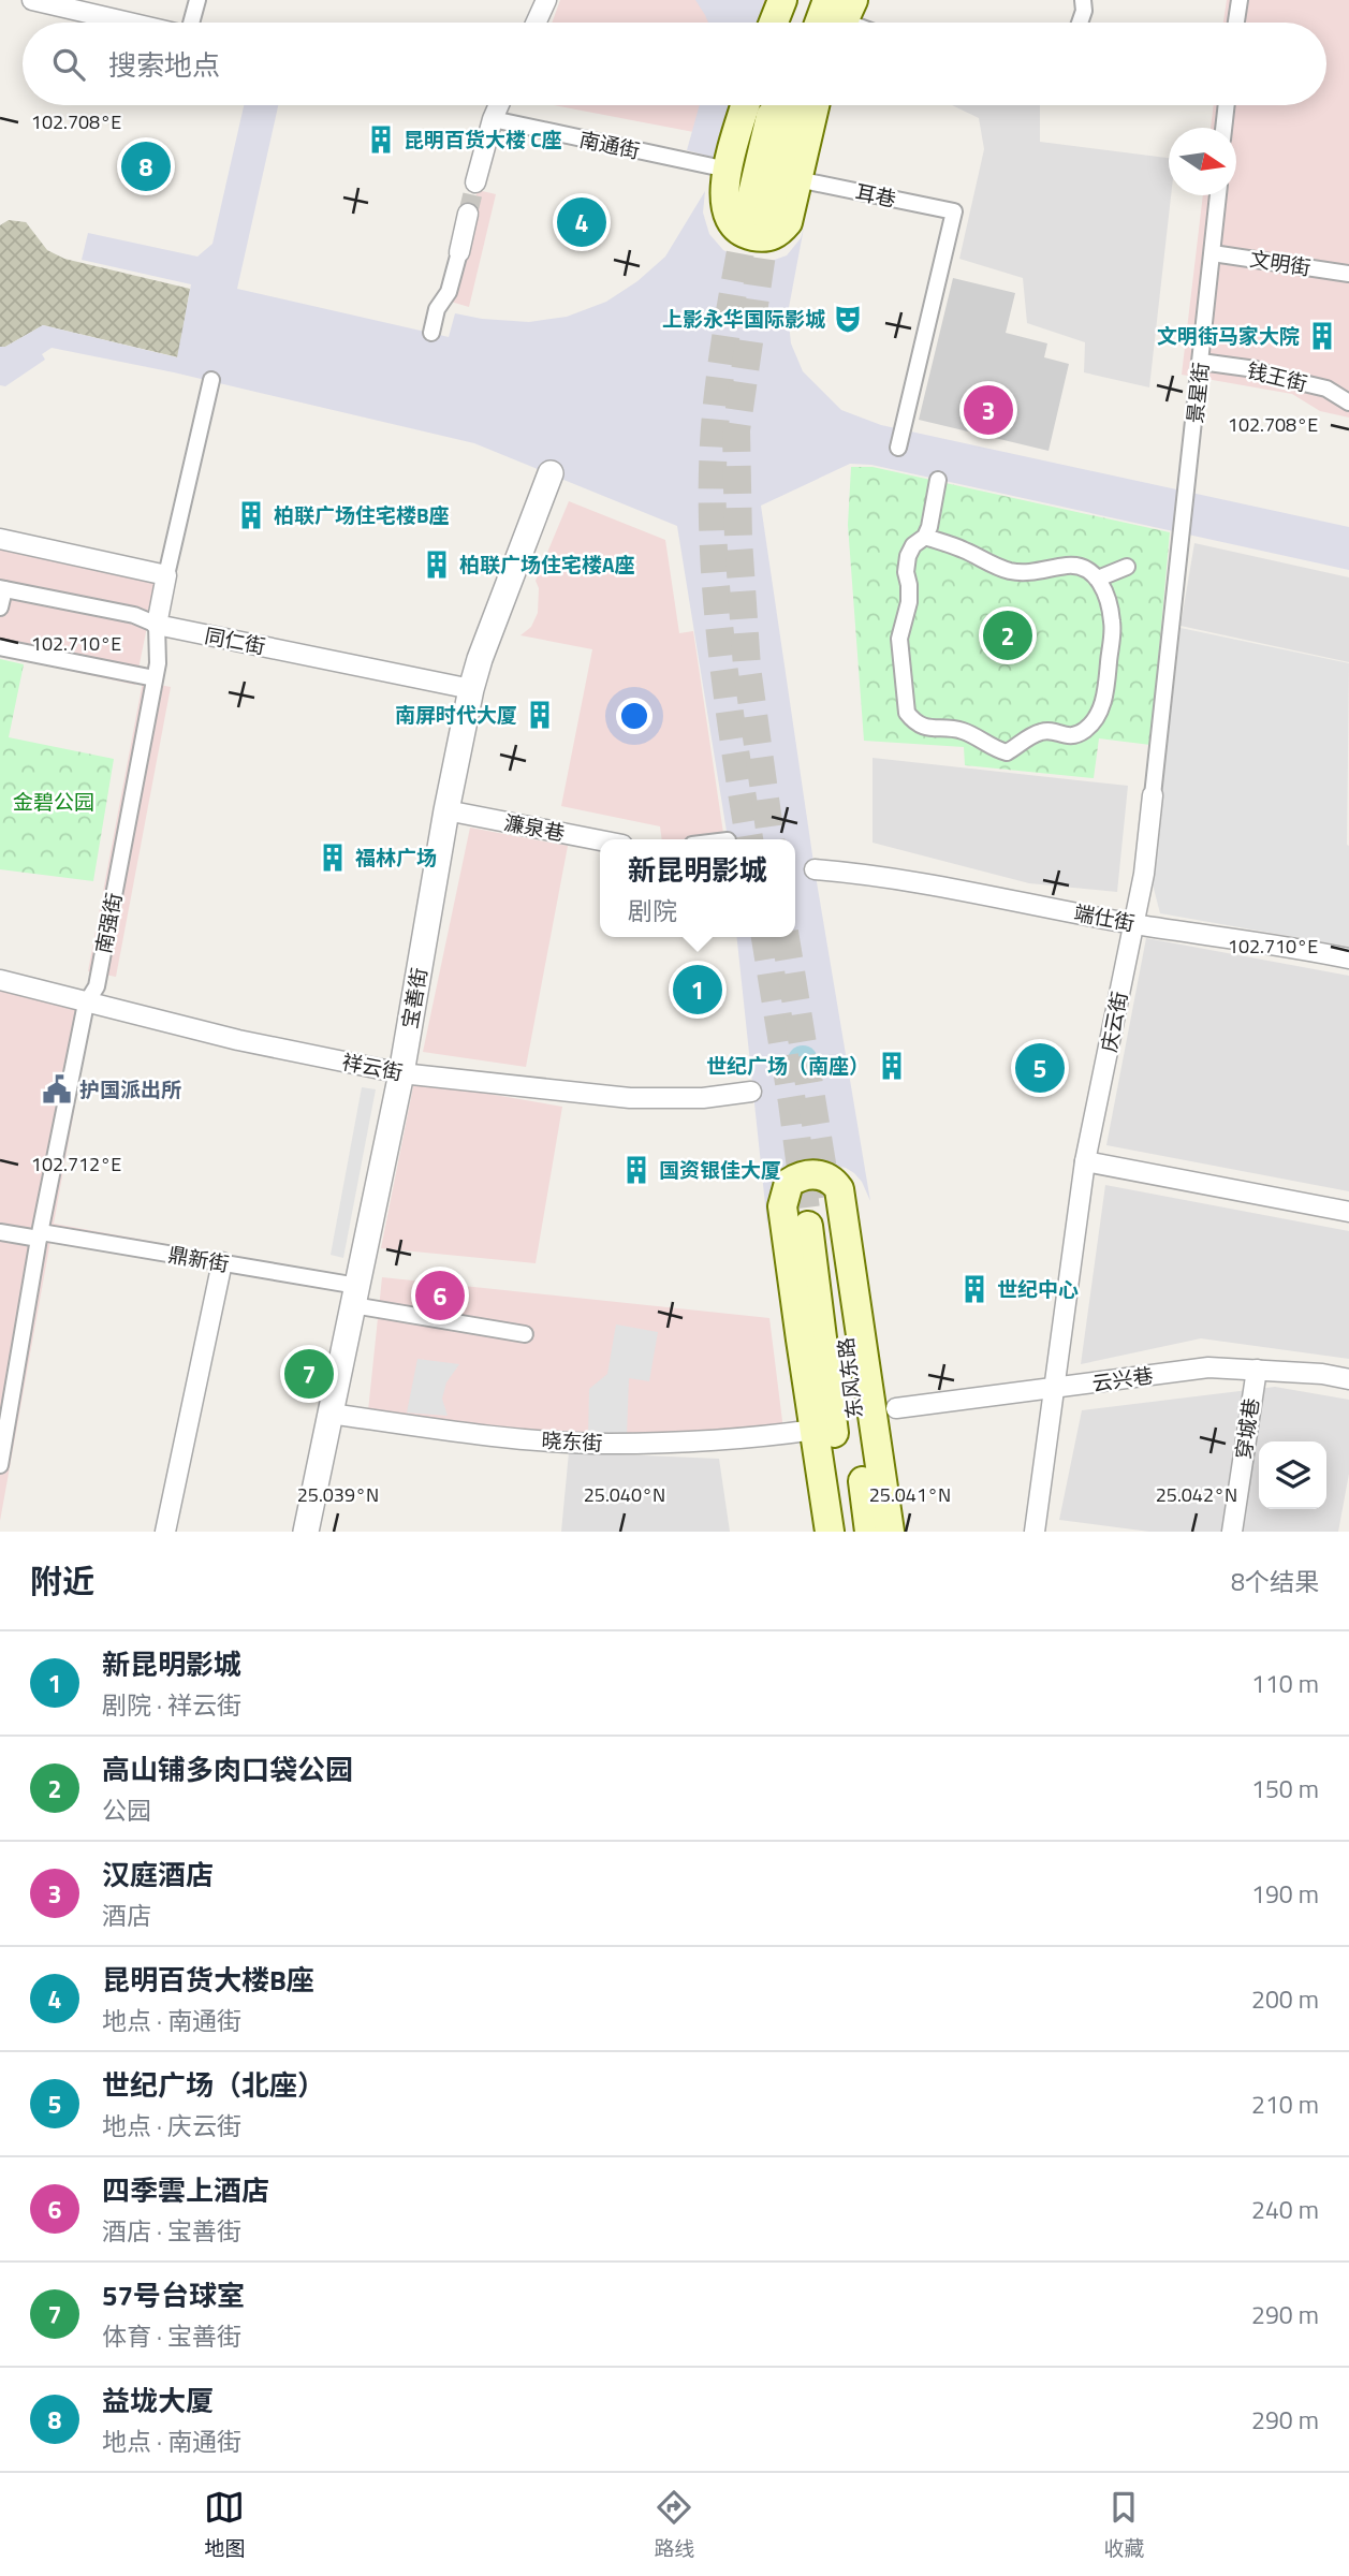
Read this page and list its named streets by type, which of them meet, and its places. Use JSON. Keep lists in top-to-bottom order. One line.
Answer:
{"streets":{"main road":["东风东路"],"street":["南通街","耳巷","文明街","钱王街","景星街","同仁街","濂泉巷","端仕街","南强街","宝善街","庆云街","祥云街","鼎新街","云兴巷","穿城巷","晓东街"]},"crossings":[["文明街","景星街"],["钱王街","景星街"],["景星街","庆云街"],["同仁街","南强街"],["同仁街","宝善街"],["濂泉巷","宝善街"],["端仕街","庆云街"],["南强街","祥云街"],["南强街","鼎新街"],["宝善街","祥云街"],["宝善街","鼎新街"],["宝善街","晓东街"],["庆云街","云兴巷"],["云兴巷","穿城巷"]],"parks":["金碧公园"],"places":{"building":["昆明百货大楼 C座","文明街马家大院","柏联广场住宅楼B座","柏联广场住宅楼A座","南屏时代大厦","福林广场","世纪广场（南座）","国资银佳大厦","世纪中心"],"theatre":["上影永华国际影城"],"public building":["护国派出所"]},"north":"right","page":{"search":"搜索地点","pins":["8","4","3","2","1","5","6","7"],"popup":["新昆明影城","剧院"],"heading":["附近","8个结果"],"list":[{"mark":"1","name":"新昆明影城","note":"剧院 · 祥云街","value":"110 m"},{"mark":"2","name":"高山铺多肉口袋公园","note":"公园","value":"150 m"},{"mark":"3","name":"汉庭酒店","note":"酒店","value":"190 m"},{"mark":"4","name":"昆明百货大楼B座","note":"地点 · 南通街","value":"200 m"},{"mark":"5","name":"世纪广场（北座）","note":"地点 · 庆云街","value":"210 m"},{"mark":"6","name":"四季雲上酒店","note":"酒店 · 宝善街","value":"240 m"},{"mark":"7","name":"57号台球室","note":"体育 · 宝善街","value":"290 m"},{"mark":"8","name":"益垅大厦","note":"地点 · 南通街","value":"290 m"}],"nav":["地图","路线","收藏"]},"coordinates":["102.708°E","102.710°E","102.712°E","25.039°N","25.040°N","25.041°N","25.042°N"]}
